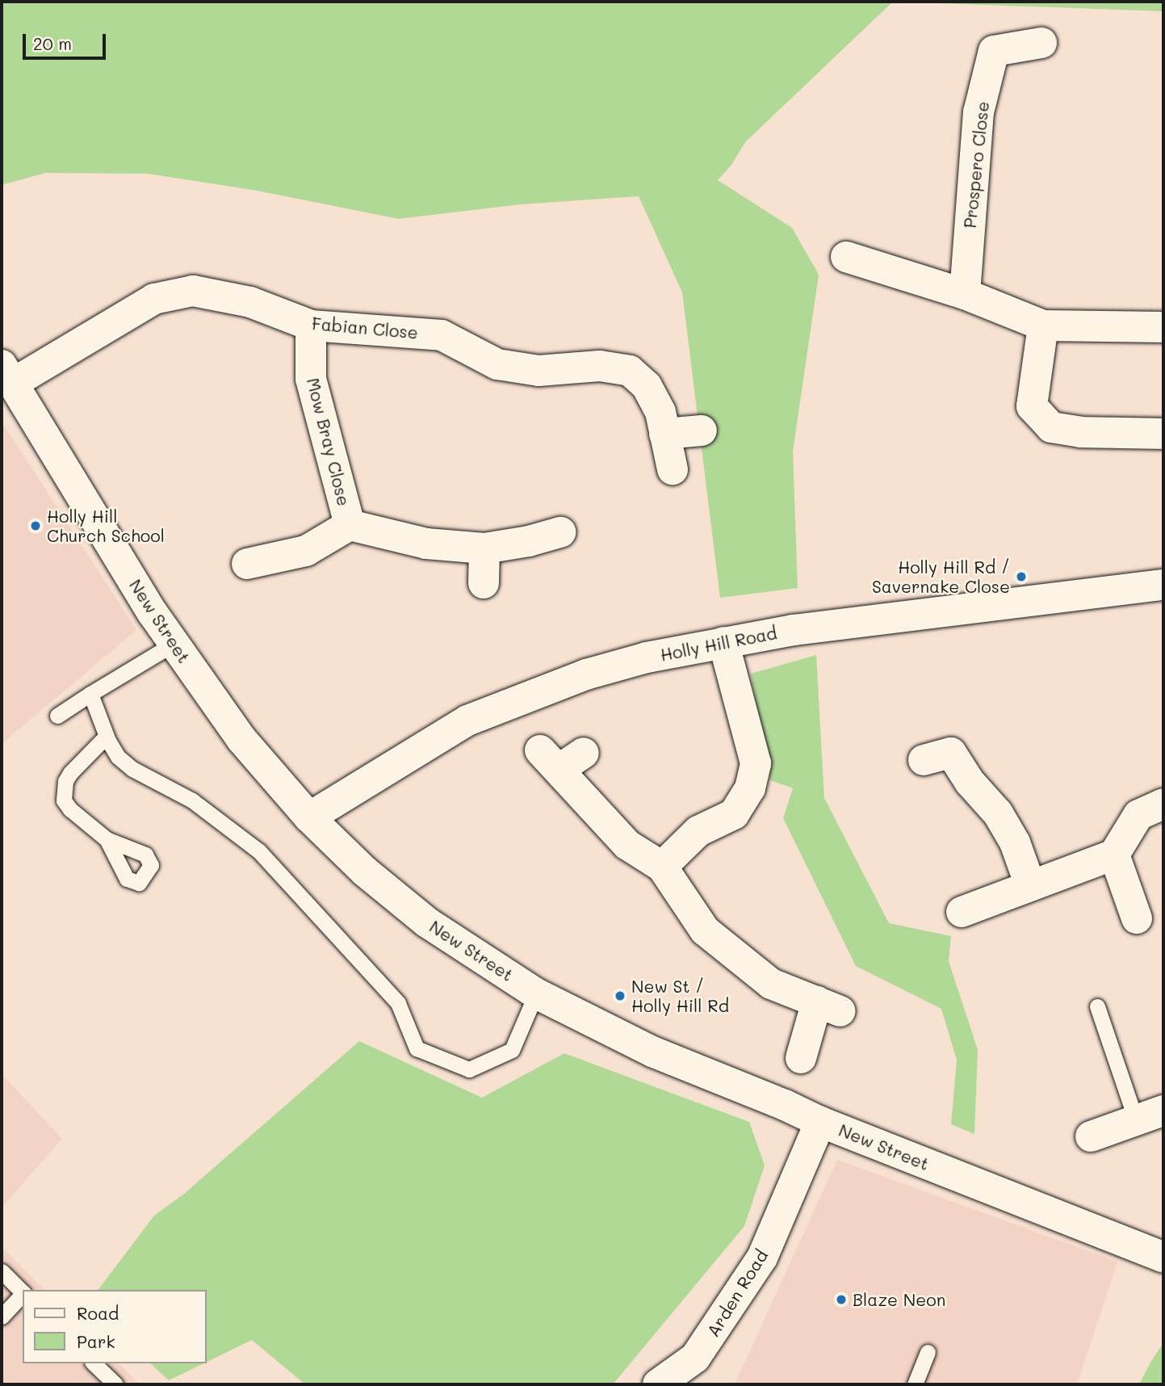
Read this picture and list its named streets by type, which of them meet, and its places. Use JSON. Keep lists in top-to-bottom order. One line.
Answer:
{"streets":{"street":["Prospero Close","Fabian Close","Mow Bray Close","New Street","Holly Hill Road","Arden Road"]},"crossings":[["Fabian Close","Mow Bray Close"],["Fabian Close","New Street"],["New Street","Holly Hill Road"],["New Street","Arden Road"]],"places":["Holly Hill Church School","Holly Hill Rd / Savernake Close","New St / Holly Hill Rd","Blaze Neon"],"legend":["Road","Park"],"scale_bar":"20 m"}
